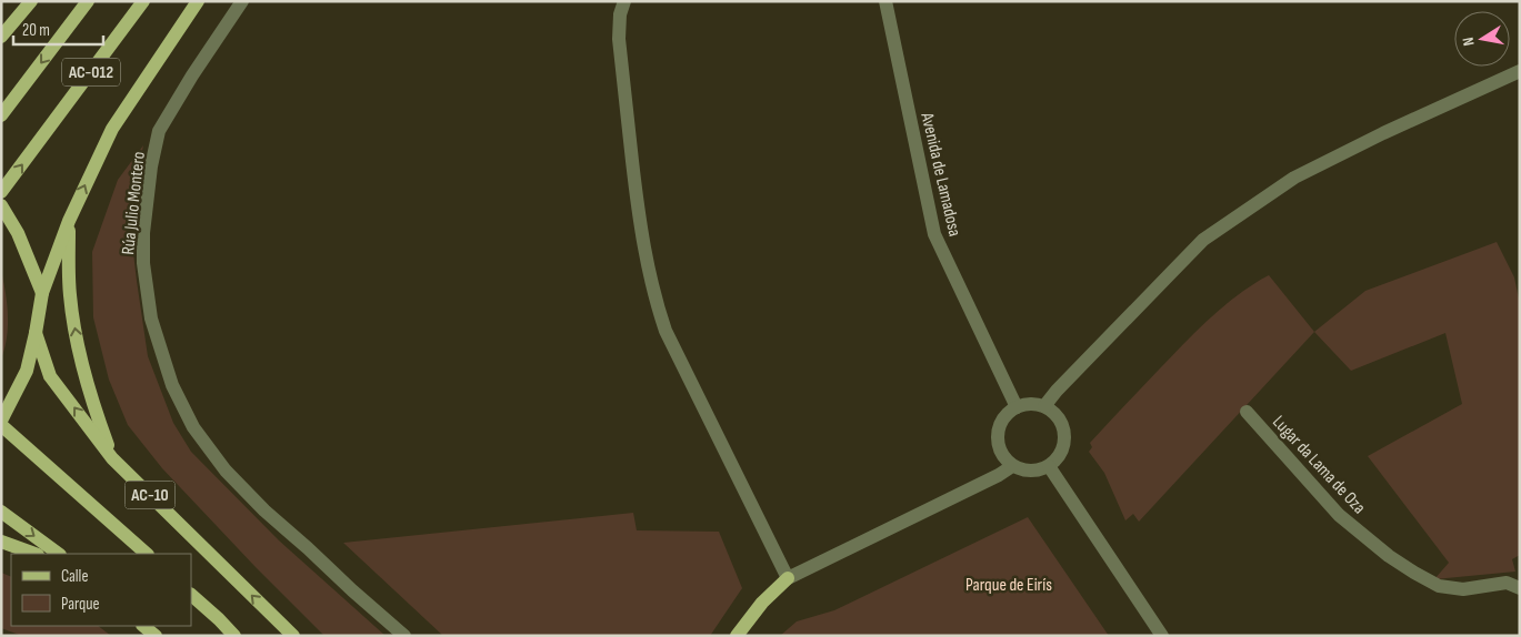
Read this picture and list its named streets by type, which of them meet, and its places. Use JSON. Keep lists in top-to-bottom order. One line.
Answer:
{"streets":{"main road":["AC-012","AC-10"],"street":["Avenida de Lamadosa","Rúa Julio Montero","Lugar da Lama de Oza"]},"parks":["Parque de Eirís"],"legend":["Calle","Parque"],"scale_bar":"20 m","north":"left"}
